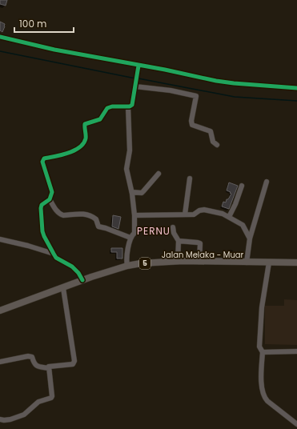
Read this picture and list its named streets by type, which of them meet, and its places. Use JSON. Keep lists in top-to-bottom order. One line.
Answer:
{"streets":{"main road":["Jalan Melaka - Muar","5"]},"districts":["PERNU"],"scale_bar":"100 m"}
